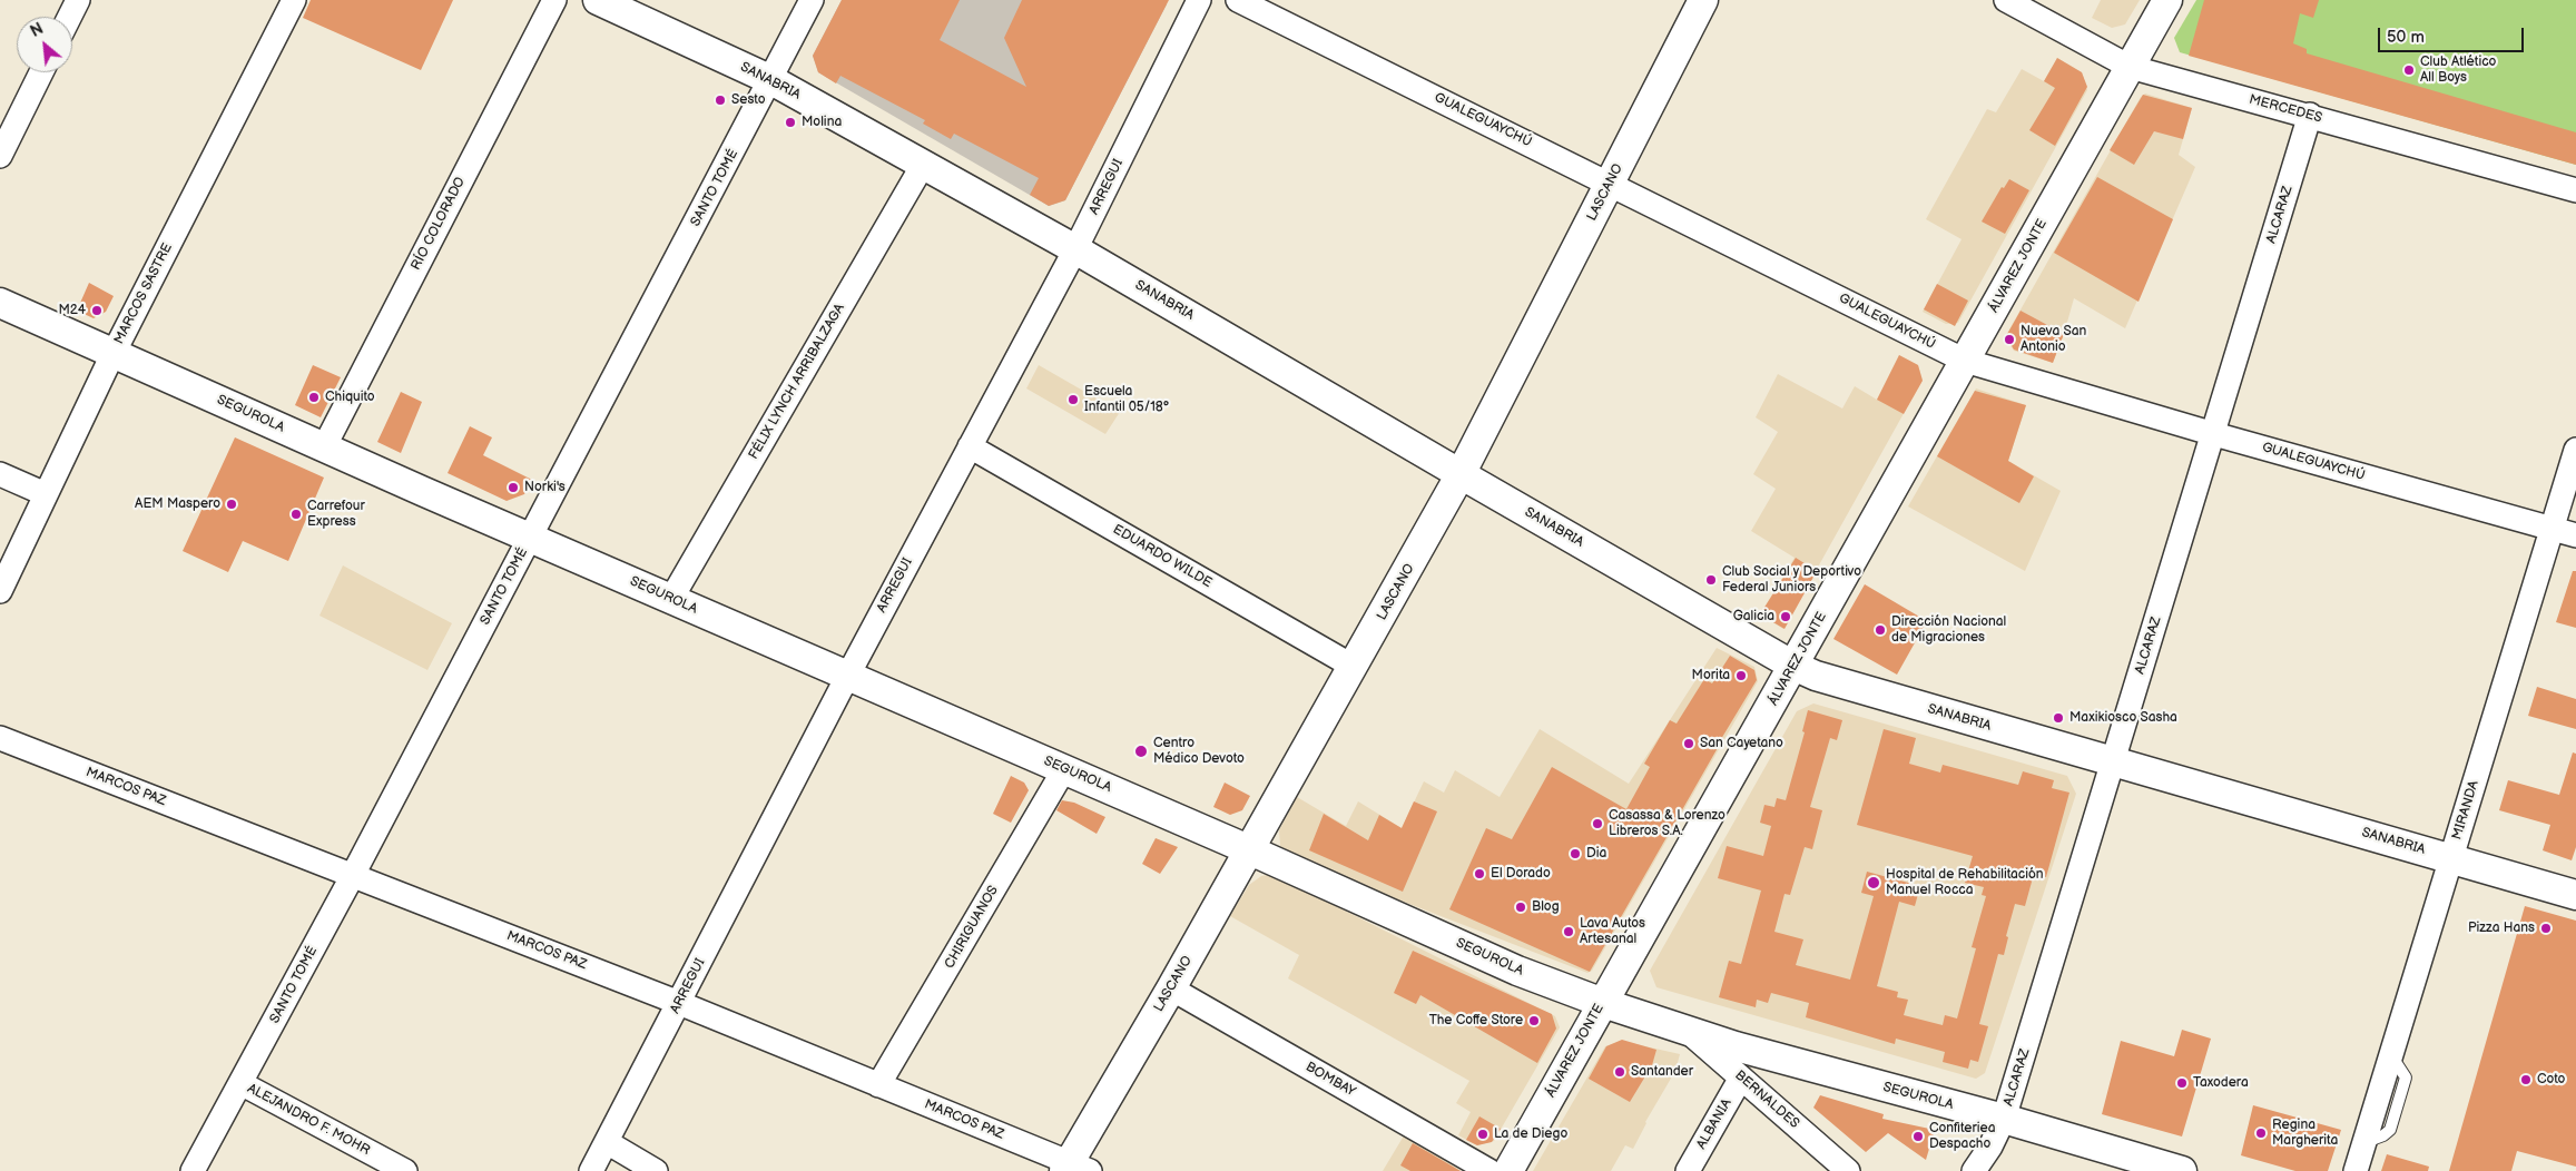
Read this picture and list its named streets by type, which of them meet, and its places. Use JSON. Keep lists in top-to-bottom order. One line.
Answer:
{"streets":{"street":["SANABRIA","MERCEDES","GUALEGUAYCHÚ","ARREGUI","SANTO TOMÉ","LASCANO","ALCARAZ","RÍO COLORADO","ÁLVAREZ JONTE","MARCOS SASTRE","FÉLIX LYNCH ARRIBALZAGA","SEGUROLA","EDUARDO WILDE","MARCOS PAZ","MIRANDA","CHIRIGUANOS","BOMBAY","BERNALDES","ALEJANDRO F. MOHR","ALBANIA"]},"crossings":[["SANABRIA","ARREGUI"],["SANABRIA","SANTO TOMÉ"],["SANABRIA","LASCANO"],["SANABRIA","ALCARAZ"],["SANABRIA","ÁLVAREZ JONTE"],["SANABRIA","FÉLIX LYNCH ARRIBALZAGA"],["SANABRIA","MIRANDA"],["MERCEDES","ALCARAZ"],["MERCEDES","ÁLVAREZ JONTE"],["GUALEGUAYCHÚ","LASCANO"],["GUALEGUAYCHÚ","ALCARAZ"],["GUALEGUAYCHÚ","ÁLVAREZ JONTE"],["GUALEGUAYCHÚ","MIRANDA"],["ARREGUI","SEGUROLA"],["ARREGUI","EDUARDO WILDE"],["ARREGUI","MARCOS PAZ"],["SANTO TOMÉ","SEGUROLA"],["SANTO TOMÉ","MARCOS PAZ"],["SANTO TOMÉ","ALEJANDRO F. MOHR"],["LASCANO","SEGUROLA"],["LASCANO","EDUARDO WILDE"],["LASCANO","MARCOS PAZ"],["LASCANO","BOMBAY"],["ALCARAZ","SEGUROLA"],["RÍO COLORADO","SEGUROLA"],["ÁLVAREZ JONTE","SEGUROLA"],["MARCOS SASTRE","SEGUROLA"],["FÉLIX LYNCH ARRIBALZAGA","SEGUROLA"],["SEGUROLA","CHIRIGUANOS"],["SEGUROLA","BERNALDES"],["MARCOS PAZ","CHIRIGUANOS"],["BERNALDES","ALBANIA"]],"places":["Club Atlético All Boys","Sesto","Molina","M24","Nueva San Antonio","Chiquito","Escuela Infantil 05/18°","Norki's","AEM Maspero","Carrefour Express","Club Social y Deportivo Federal Juniors","Galicia","Dirección Nacional de Migraciones","Morita","Maxikiosco Sasha","San Cayetano","Centro Médico Devoto","Casassa & Lorenzo Libreros S.A.","Dia","El Dorado","Hospital de Rehabilitación Manuel Rocca","Blog","Pizza Hans","Lava Autos Artesanal","The Coffe Store","Santander","Coto","Taxodera","Regina Margherita","La de Diego","Confiteriea Despacho"],"scale_bar":"50 m","north":"top left"}
